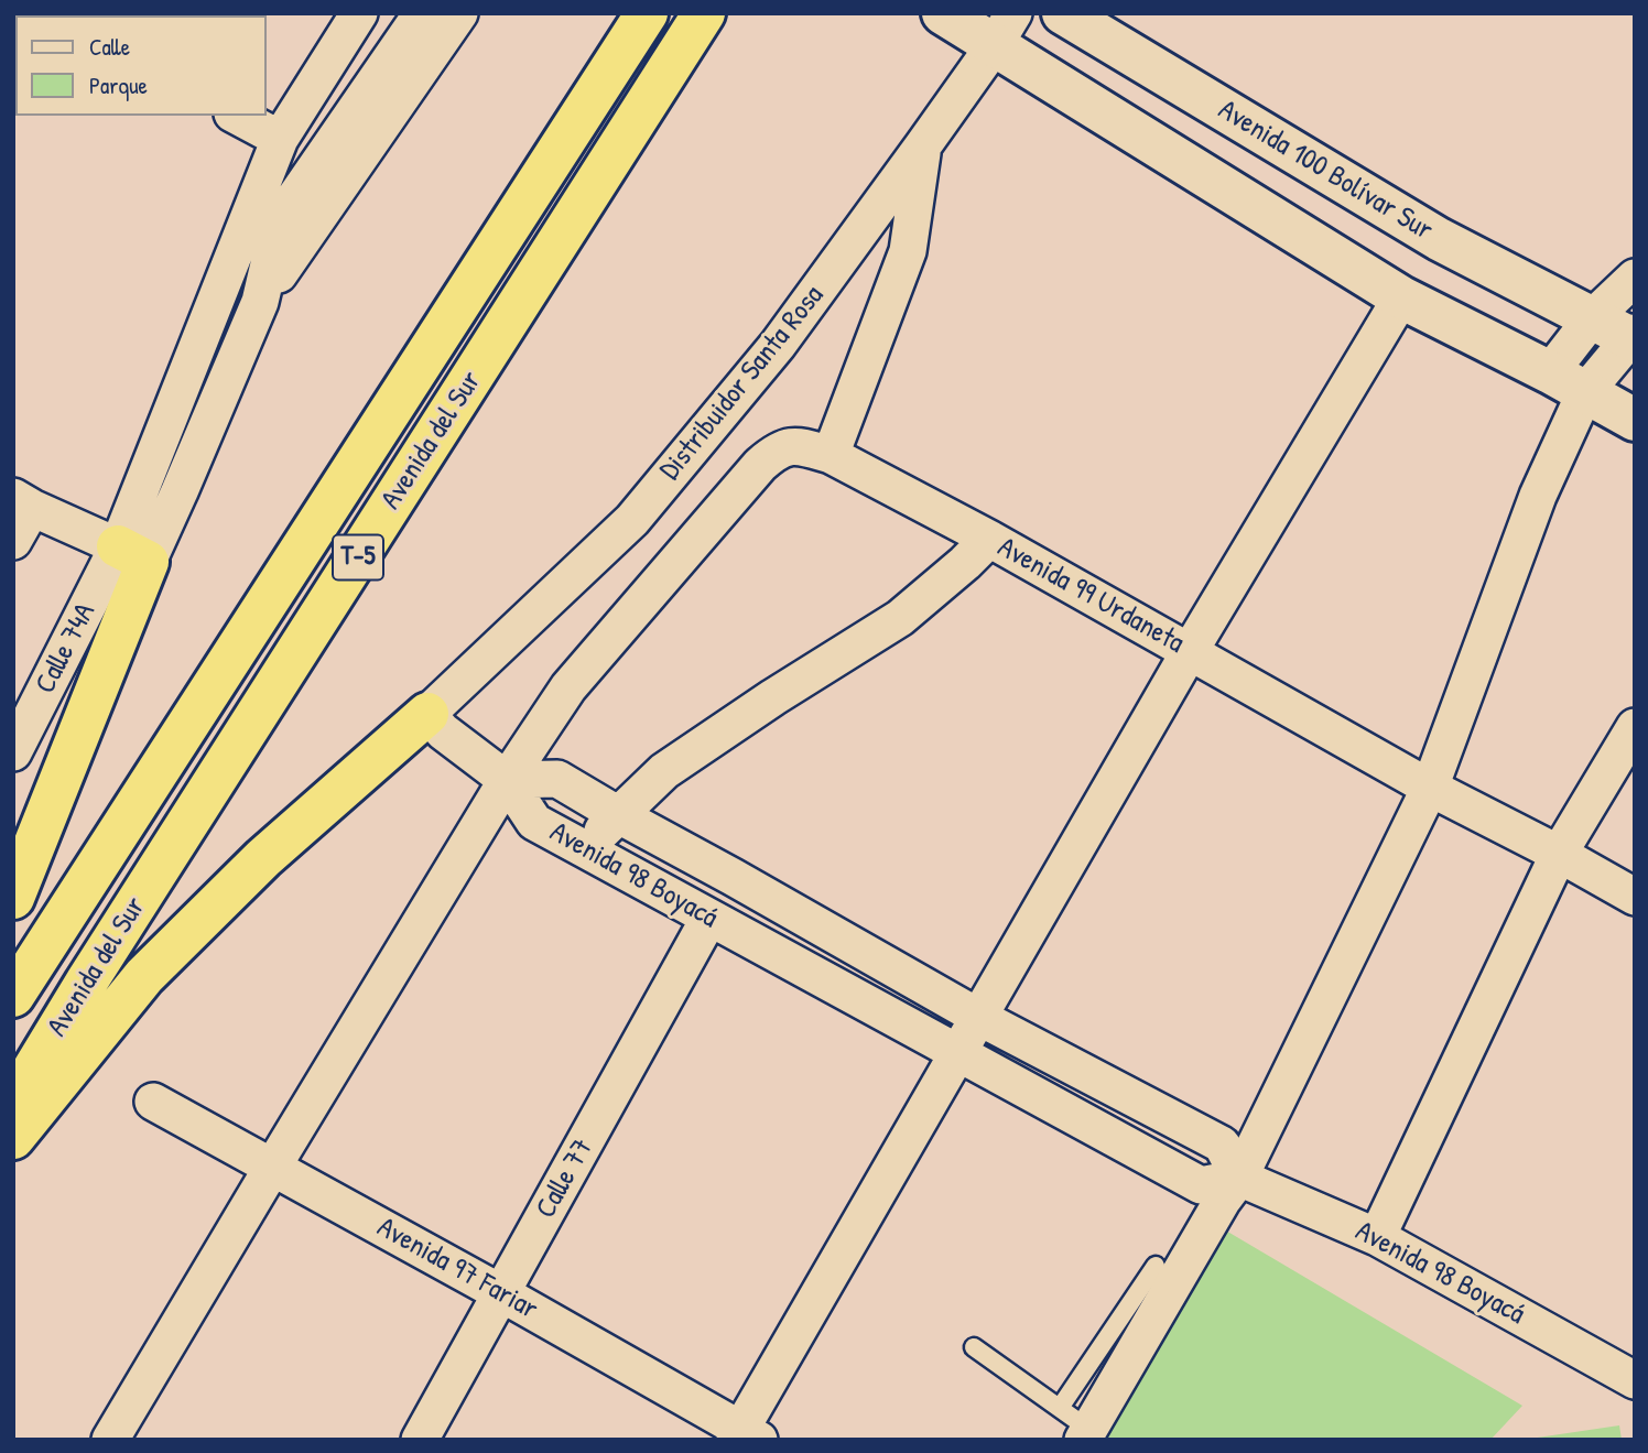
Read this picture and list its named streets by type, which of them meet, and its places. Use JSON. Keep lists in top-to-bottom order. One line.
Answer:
{"streets":{"highway":["Avenida del Sur","T-5"],"street":["Avenida 100 Bolívar Sur","Distribuidor Santa Rosa","Avenida 99 Urdaneta","Calle 74A","Avenida 98 Boyacá","Calle 77","Avenida 97 Fariar"]},"crossings":[["Avenida 99 Urdaneta","Avenida 98 Boyacá"],["Avenida 99 Urdaneta","Avenida 97 Fariar"],["Avenida 98 Boyacá","Calle 77"],["Calle 77","Avenida 97 Fariar"]],"legend":["Calle","Parque"]}
